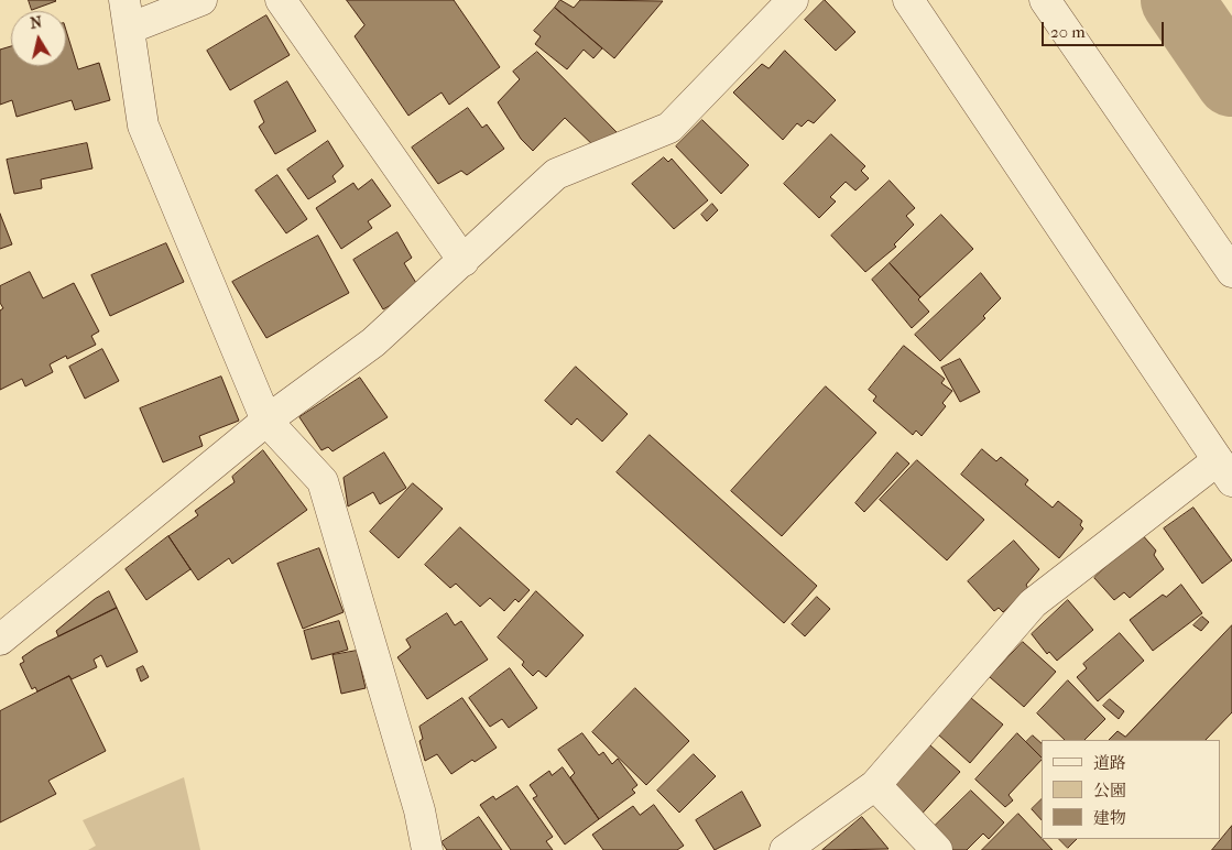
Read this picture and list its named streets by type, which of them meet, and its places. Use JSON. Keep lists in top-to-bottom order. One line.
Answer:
{"legend":["道路","公園","建物"],"scale_bar":"20 m","north":"top"}
